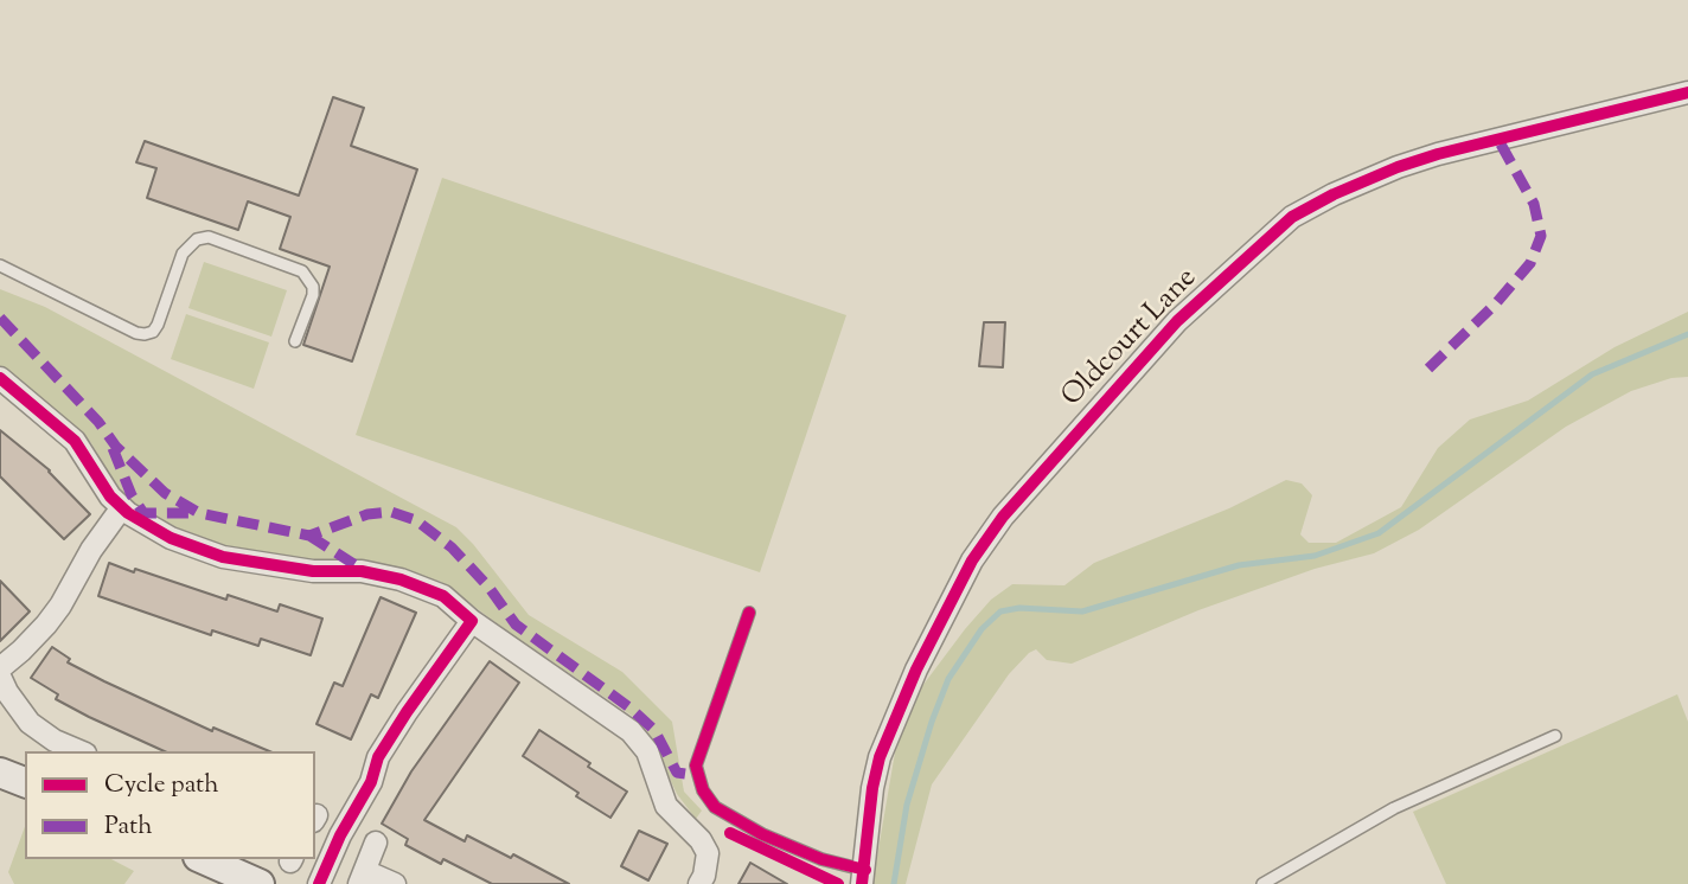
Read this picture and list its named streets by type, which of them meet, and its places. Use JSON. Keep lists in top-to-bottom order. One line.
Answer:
{"streets":{"street":["Oldcourt Lane"]},"legend":["Cycle path","Path"]}
